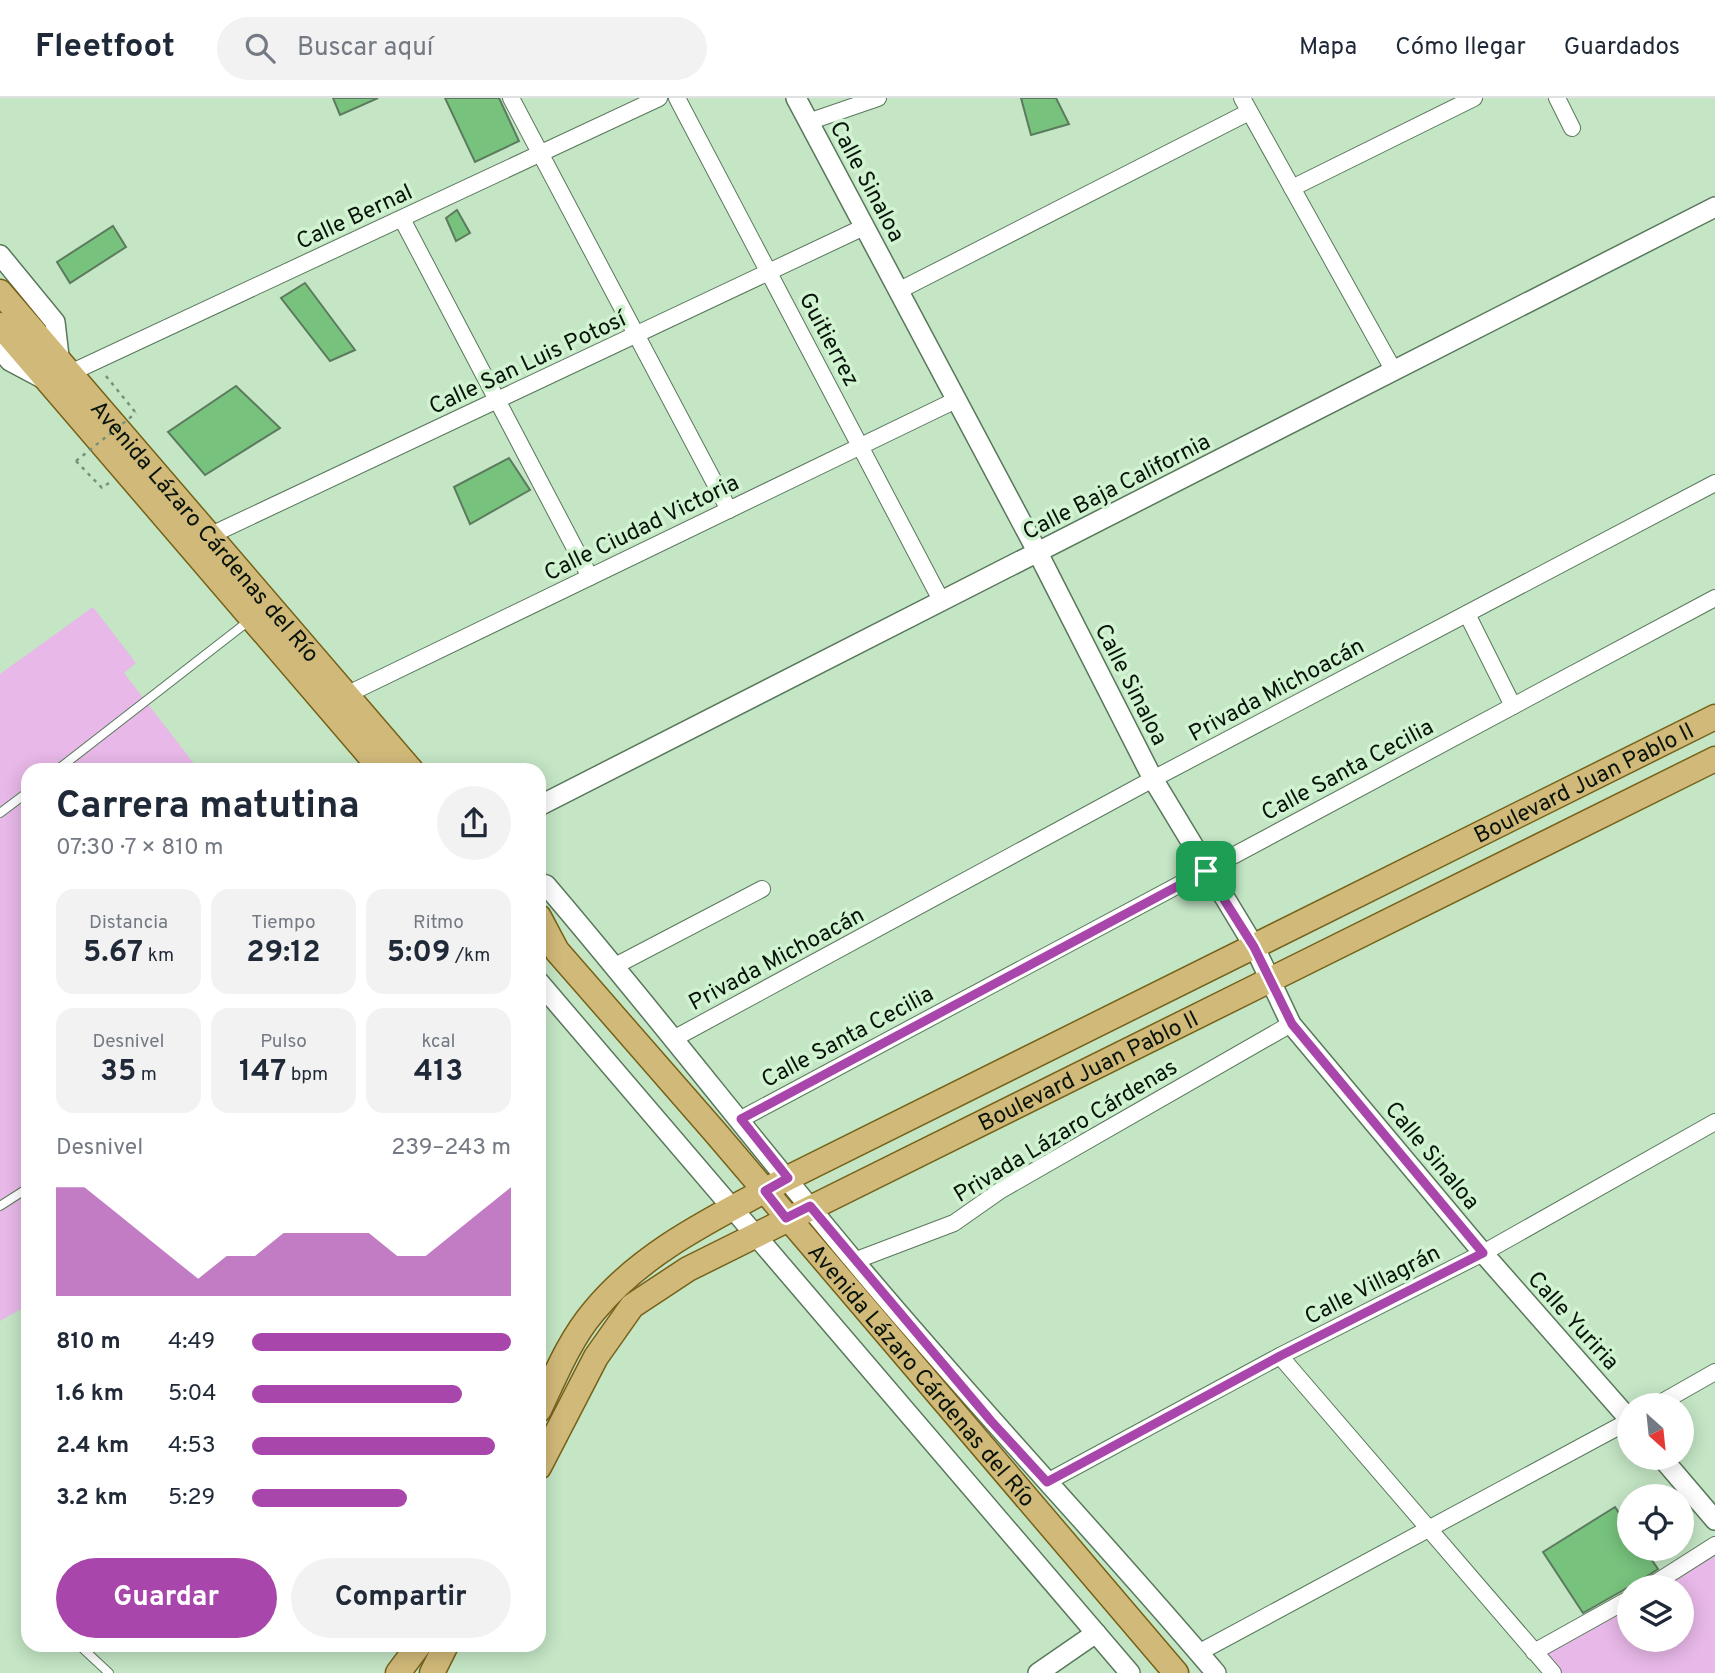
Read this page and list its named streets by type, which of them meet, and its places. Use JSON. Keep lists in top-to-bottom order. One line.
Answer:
{"streets":{"main road":["Avenida Lázaro Cárdenas del Río","Boulevard Juan Pablo II"],"street":["Calle Sinaloa","Calle Bernal","Guitierrez","Calle San Luis Potosí","Calle Baja California","Calle Ciudad Victoria","Privada Michoacán","Calle Santa Cecilia","Privada Lázaro Cárdenas","Calle Villagrán","Calle Yuriria"]},"crossings":[["Calle Sinaloa","Calle San Luis Potosí"],["Calle Sinaloa","Calle Baja California"],["Calle Sinaloa","Calle Ciudad Victoria"],["Calle Sinaloa","Privada Michoacán"],["Calle Sinaloa","Calle Santa Cecilia"],["Calle Sinaloa","Boulevard Juan Pablo II"],["Calle Sinaloa","Privada Lázaro Cárdenas"],["Calle Sinaloa","Calle Villagrán"],["Calle Sinaloa","Calle Yuriria"],["Calle Bernal","Avenida Lázaro Cárdenas del Río"],["Guitierrez","Calle San Luis Potosí"],["Guitierrez","Calle Baja California"],["Guitierrez","Calle Ciudad Victoria"],["Calle San Luis Potosí","Avenida Lázaro Cárdenas del Río"],["Calle Ciudad Victoria","Avenida Lázaro Cárdenas del Río"],["Avenida Lázaro Cárdenas del Río","Privada Michoacán"],["Avenida Lázaro Cárdenas del Río","Calle Santa Cecilia"],["Avenida Lázaro Cárdenas del Río","Boulevard Juan Pablo II"],["Avenida Lázaro Cárdenas del Río","Privada Lázaro Cárdenas"],["Avenida Lázaro Cárdenas del Río","Calle Villagrán"],["Calle Villagrán","Calle Yuriria"]],"north":"bottom right","page":{"header":"Fleetfoot","search":"Buscar aquí","nav":["Mapa","Cómo llegar","Guardados"],"heading":["Carrera matutina","07:30 · 7 × 810 m"],"stats":[["Distancia","5.67 km"],["Tiempo","29:12"],["Ritmo","5:09 /km"],["Desnivel","35 m"],["Pulso","147 bpm"],["kcal","413"]],"chart":["Desnivel","239–243 m"],"list":[{"name":"810 m","note":"4:49"},{"name":"1.6 km","note":"5:04"},{"name":"2.4 km","note":"4:53"},{"name":"3.2 km","note":"5:29"}],"buttons":["Guardar","Compartir"]}}
